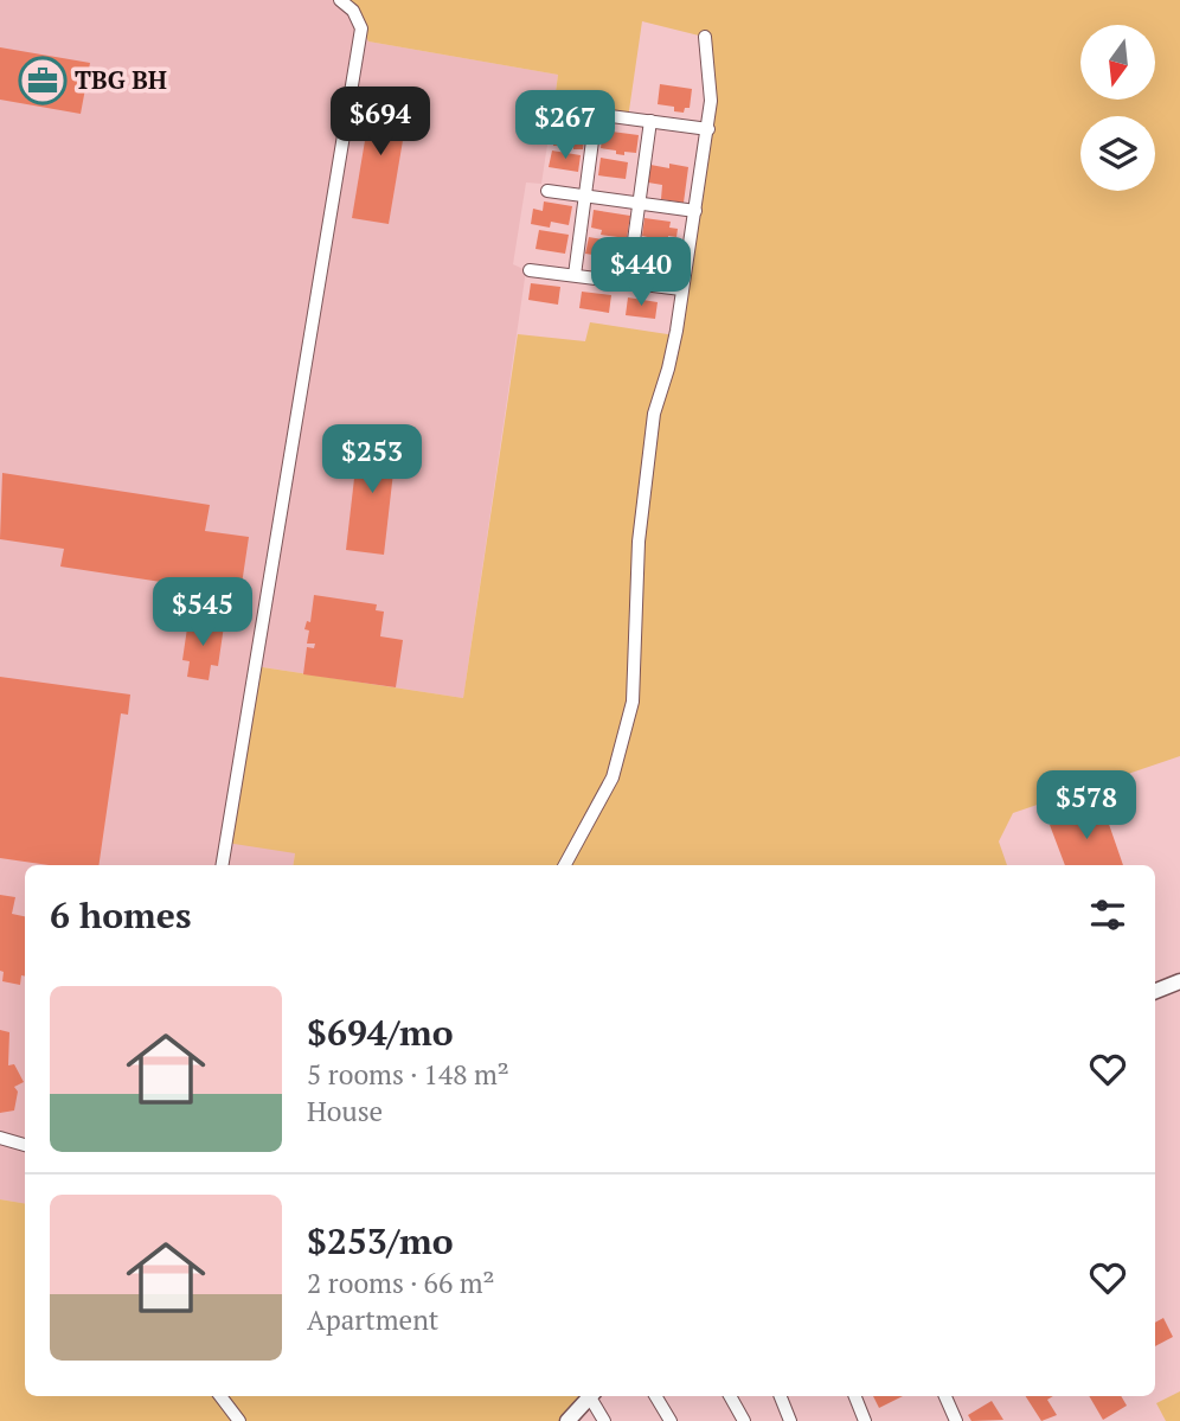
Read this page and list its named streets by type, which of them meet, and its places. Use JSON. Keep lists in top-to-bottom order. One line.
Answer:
{"places":{"office":["TBG BH"]},"north":"bottom","page":{"price":["$694","$267","$440","$253","$545","$578"],"heading":"6 homes","list":[{"name":"$694/mo","note":"5 rooms · 148 m² · House"},{"name":"$253/mo","note":"2 rooms · 66 m² · Apartment"}]}}
